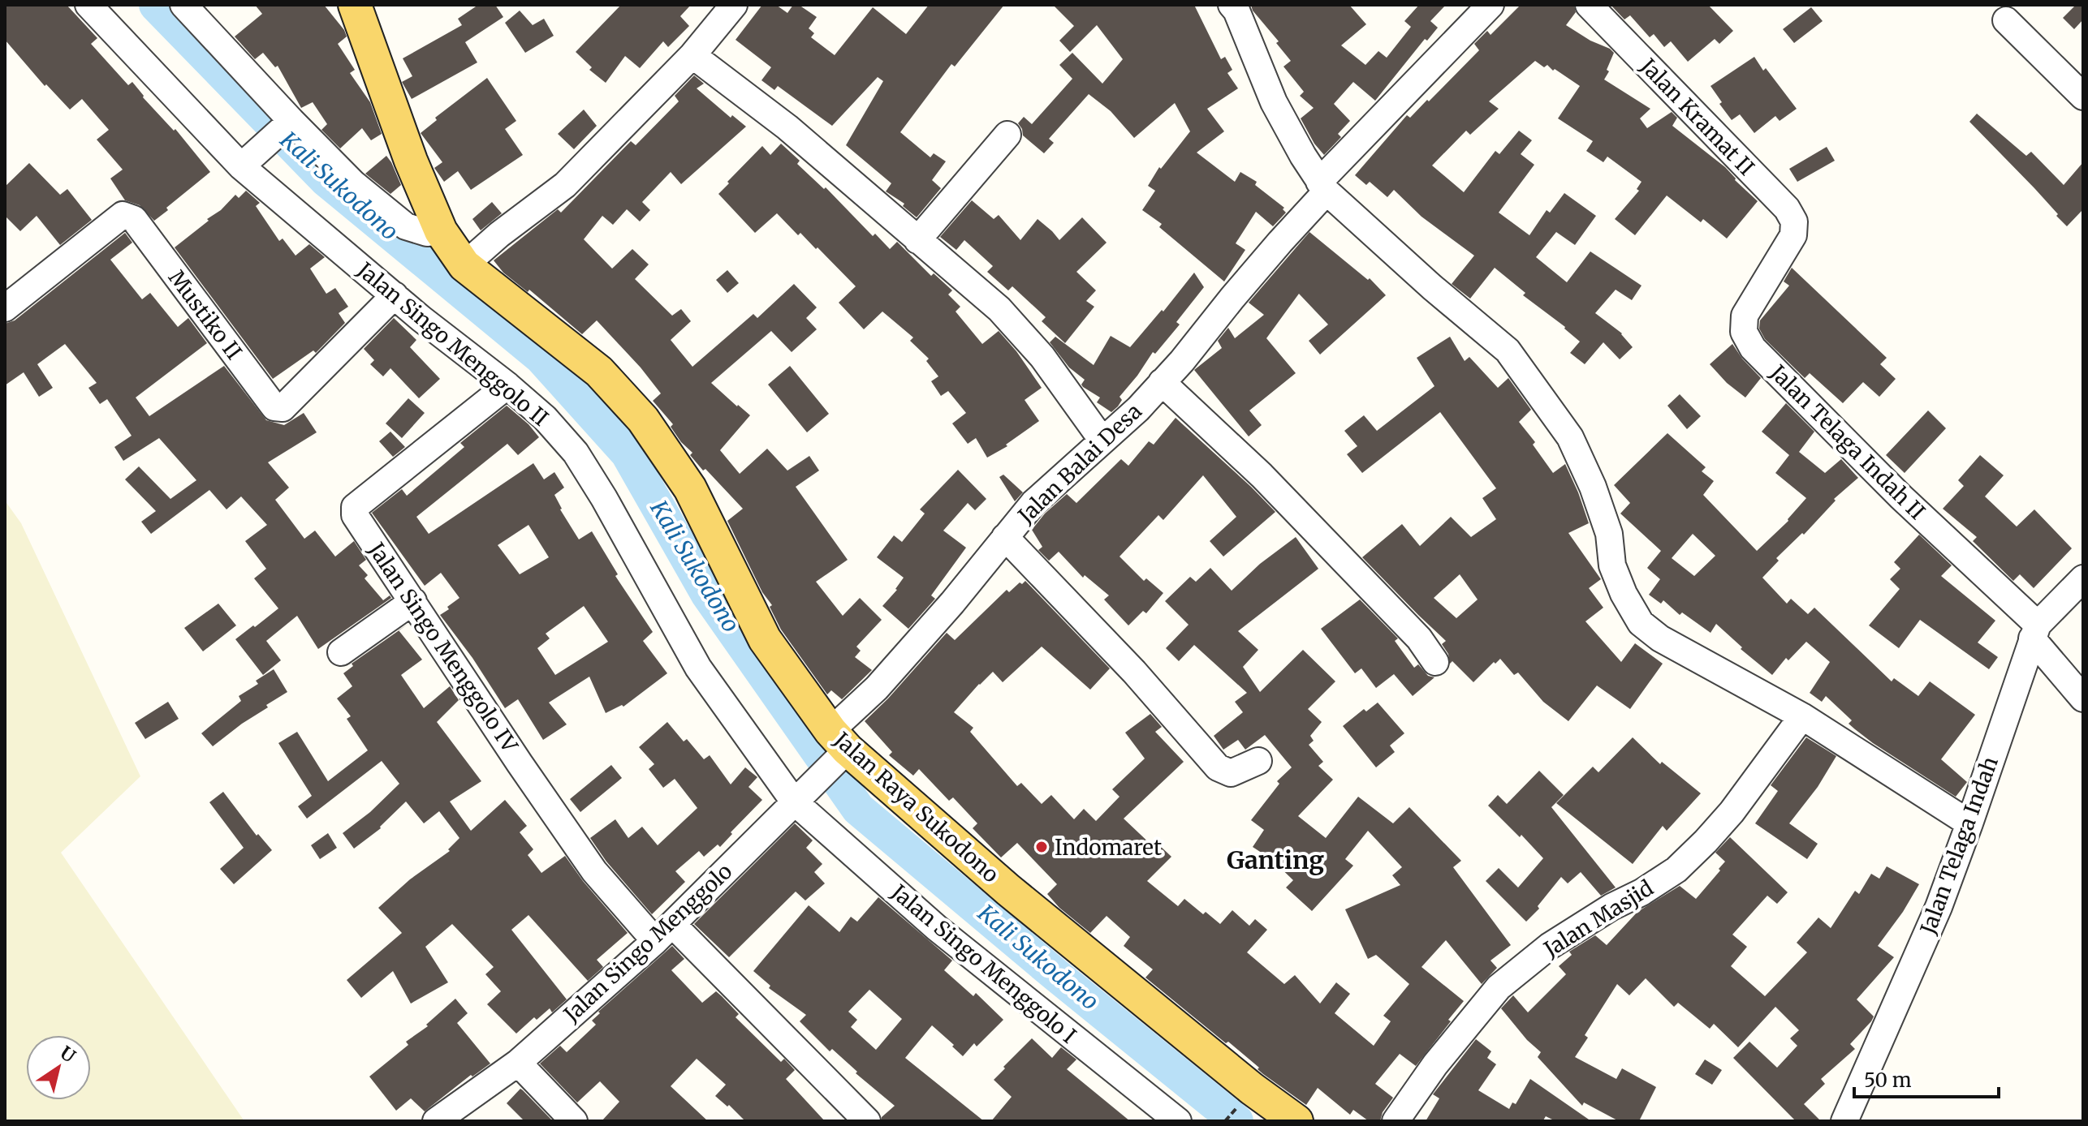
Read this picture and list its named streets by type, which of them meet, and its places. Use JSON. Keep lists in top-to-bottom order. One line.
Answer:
{"streets":{"main road":["Jalan Raya Sukodono"],"street":["Jalan Kramat II","Mustiko II","Jalan Singo Menggolo II","Jalan Telaga Indah II","Jalan Balai Desa","Jalan Singo Menggolo IV","Jalan Telaga Indah","Jalan Masjid","Jalan Singo Menggolo","Jalan Singo Menggolo I"]},"crossings":[["Jalan Kramat II","Jalan Telaga Indah II"],["Mustiko II","Jalan Singo Menggolo II"],["Jalan Singo Menggolo II","Jalan Singo Menggolo IV"],["Jalan Singo Menggolo II","Jalan Singo Menggolo"],["Jalan Singo Menggolo II","Jalan Singo Menggolo I"],["Jalan Telaga Indah II","Jalan Telaga Indah"],["Jalan Balai Desa","Jalan Raya Sukodono"],["Jalan Balai Desa","Jalan Singo Menggolo"],["Jalan Singo Menggolo IV","Jalan Singo Menggolo"],["Jalan Raya Sukodono","Jalan Singo Menggolo"],["Jalan Singo Menggolo","Jalan Singo Menggolo I"]],"districts":["Ganting"],"water":["Kali Sukodono"],"places":["Indomaret"],"scale_bar":"50 m","north":"top right"}
